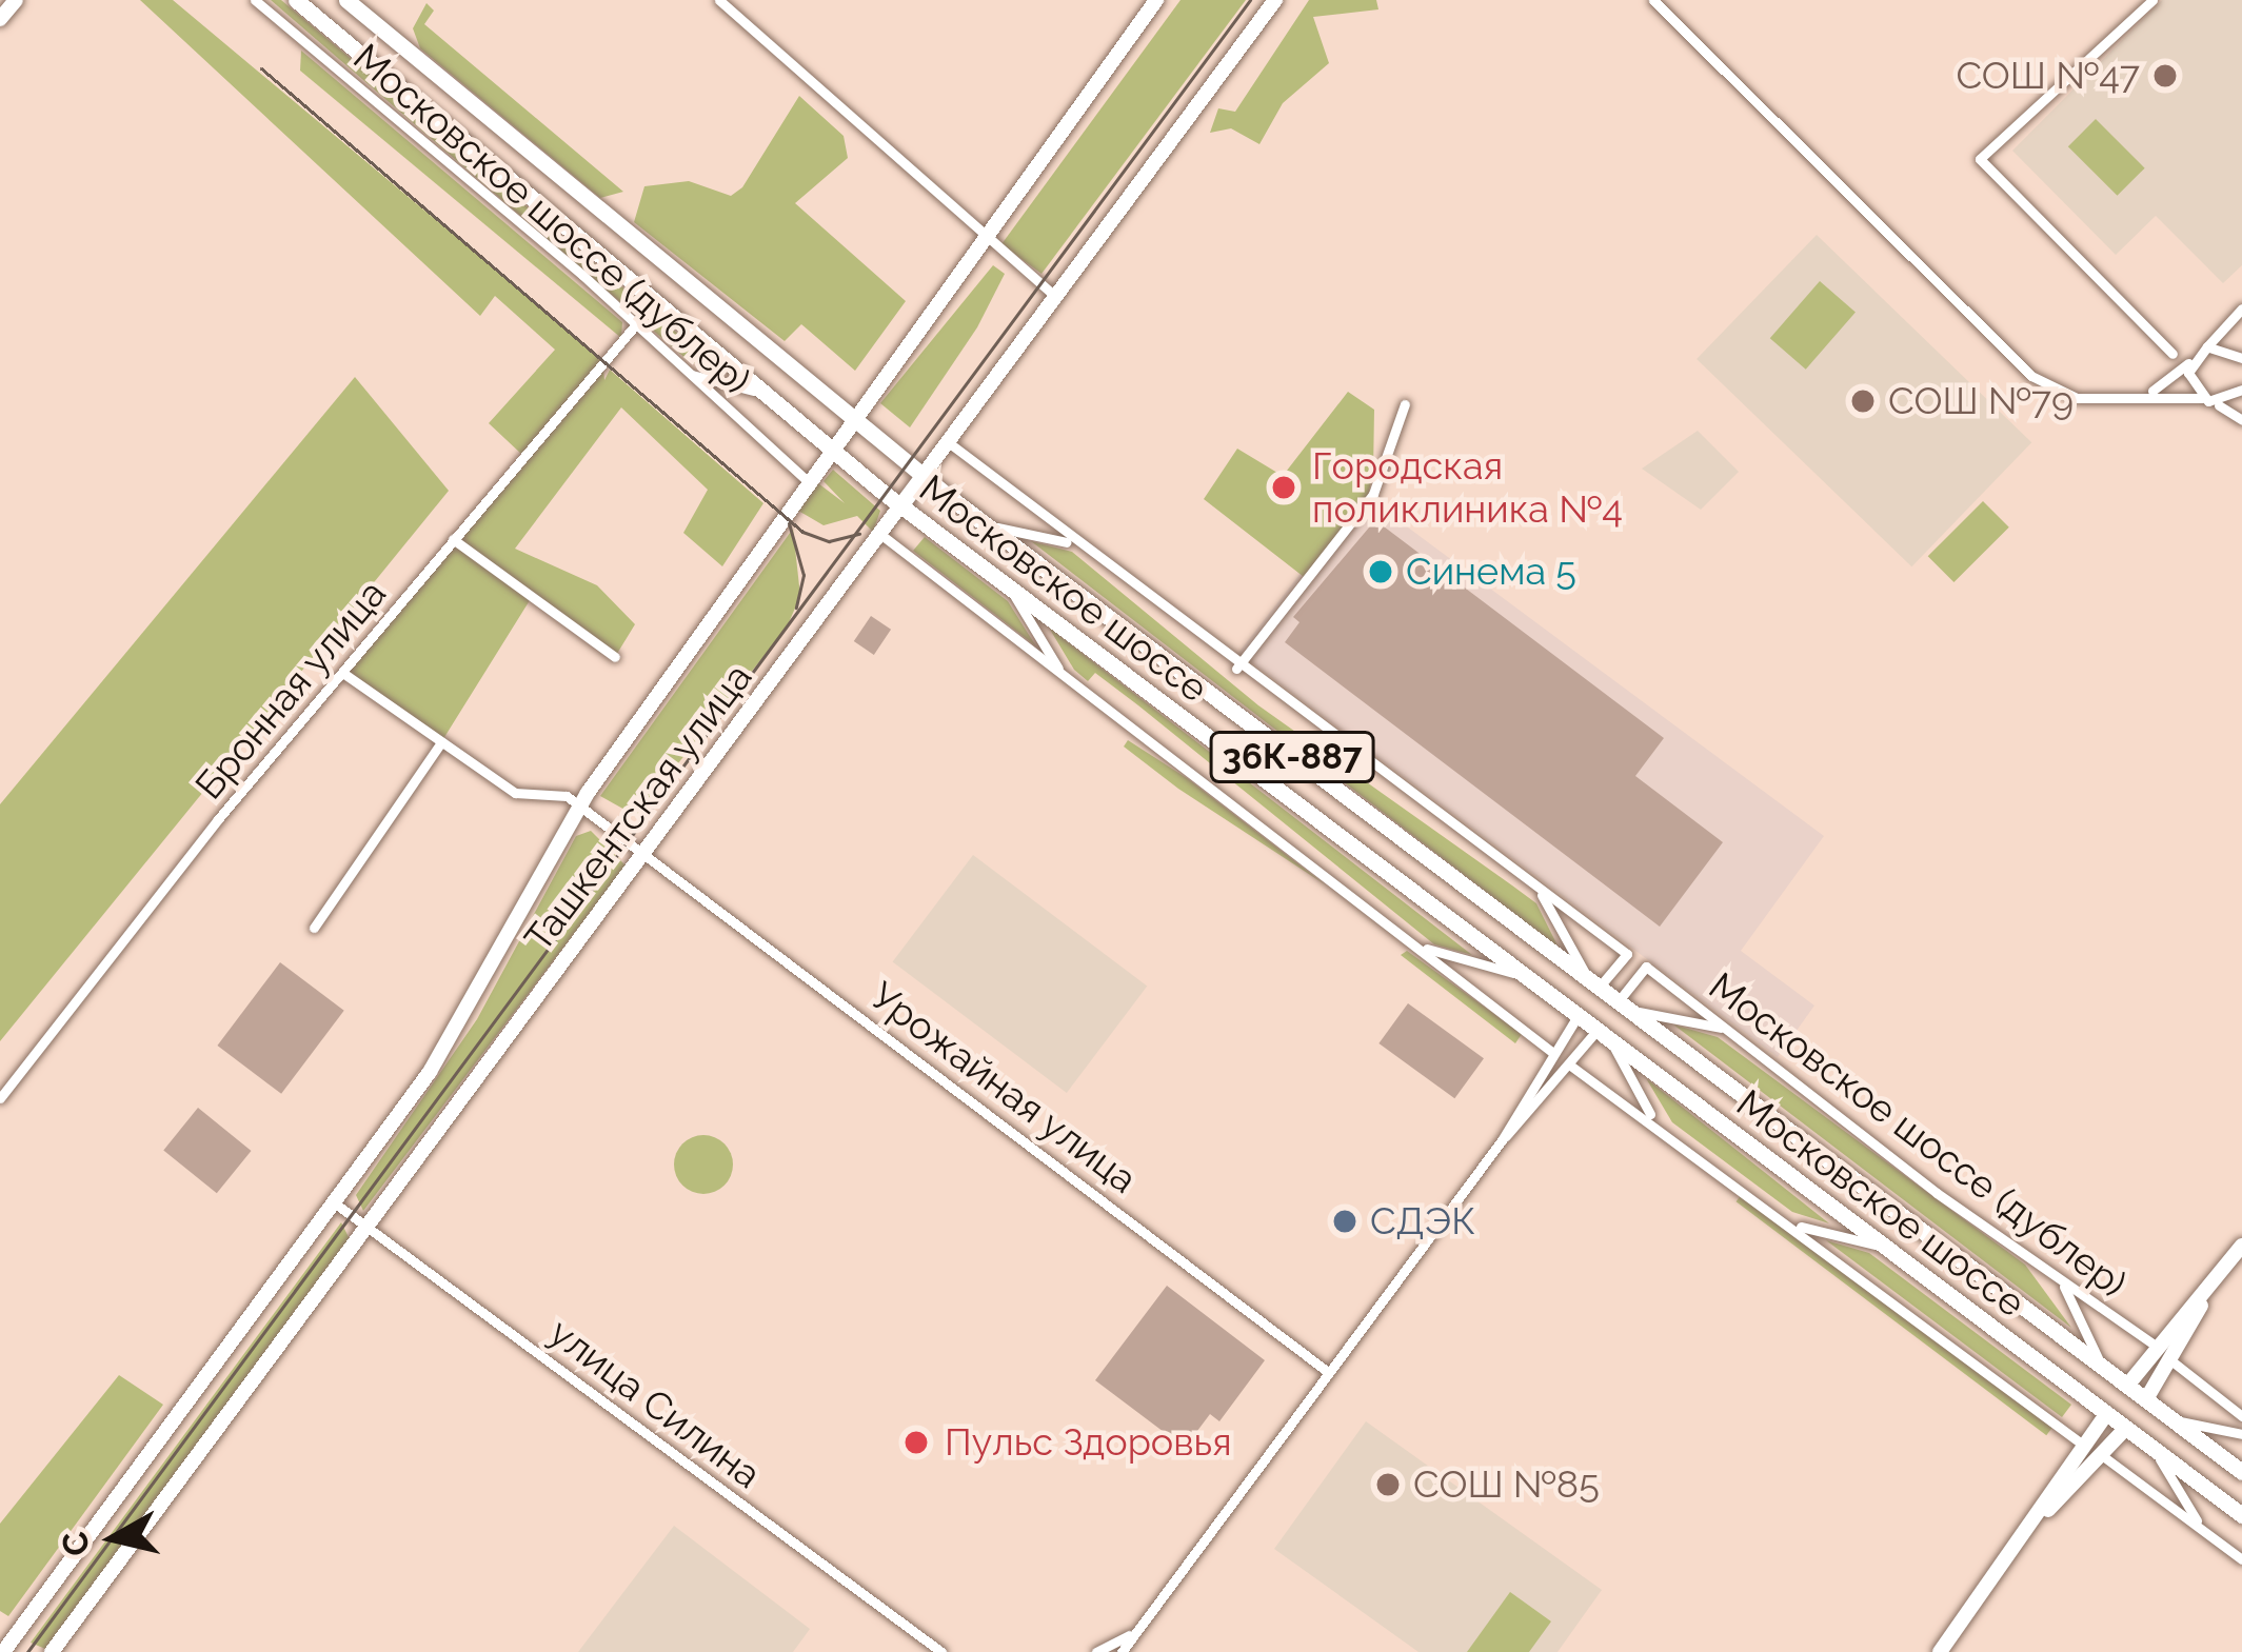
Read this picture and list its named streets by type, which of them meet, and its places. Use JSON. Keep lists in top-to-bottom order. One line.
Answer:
{"streets":{"main road":["Московское шоссе","36К-887","Ташкентская улица"],"street":["Московское шоссе (дублер)","Бронная улица","Урожайная улица","улица Силина"]},"crossings":[["Московское шоссе (дублер)","Московское шоссе"],["Московское шоссе (дублер)","Бронная улица"],["Московское шоссе (дублер)","Ташкентская улица"],["Московское шоссе","Ташкентская улица"],["Ташкентская улица","Урожайная улица"],["Ташкентская улица","улица Силина"]],"places":["СОШ №47","СОШ №79","Городская поликлиника №4","Синема 5","СДЭК","Пульс Здоровья","СОШ №85"],"north":"left"}
